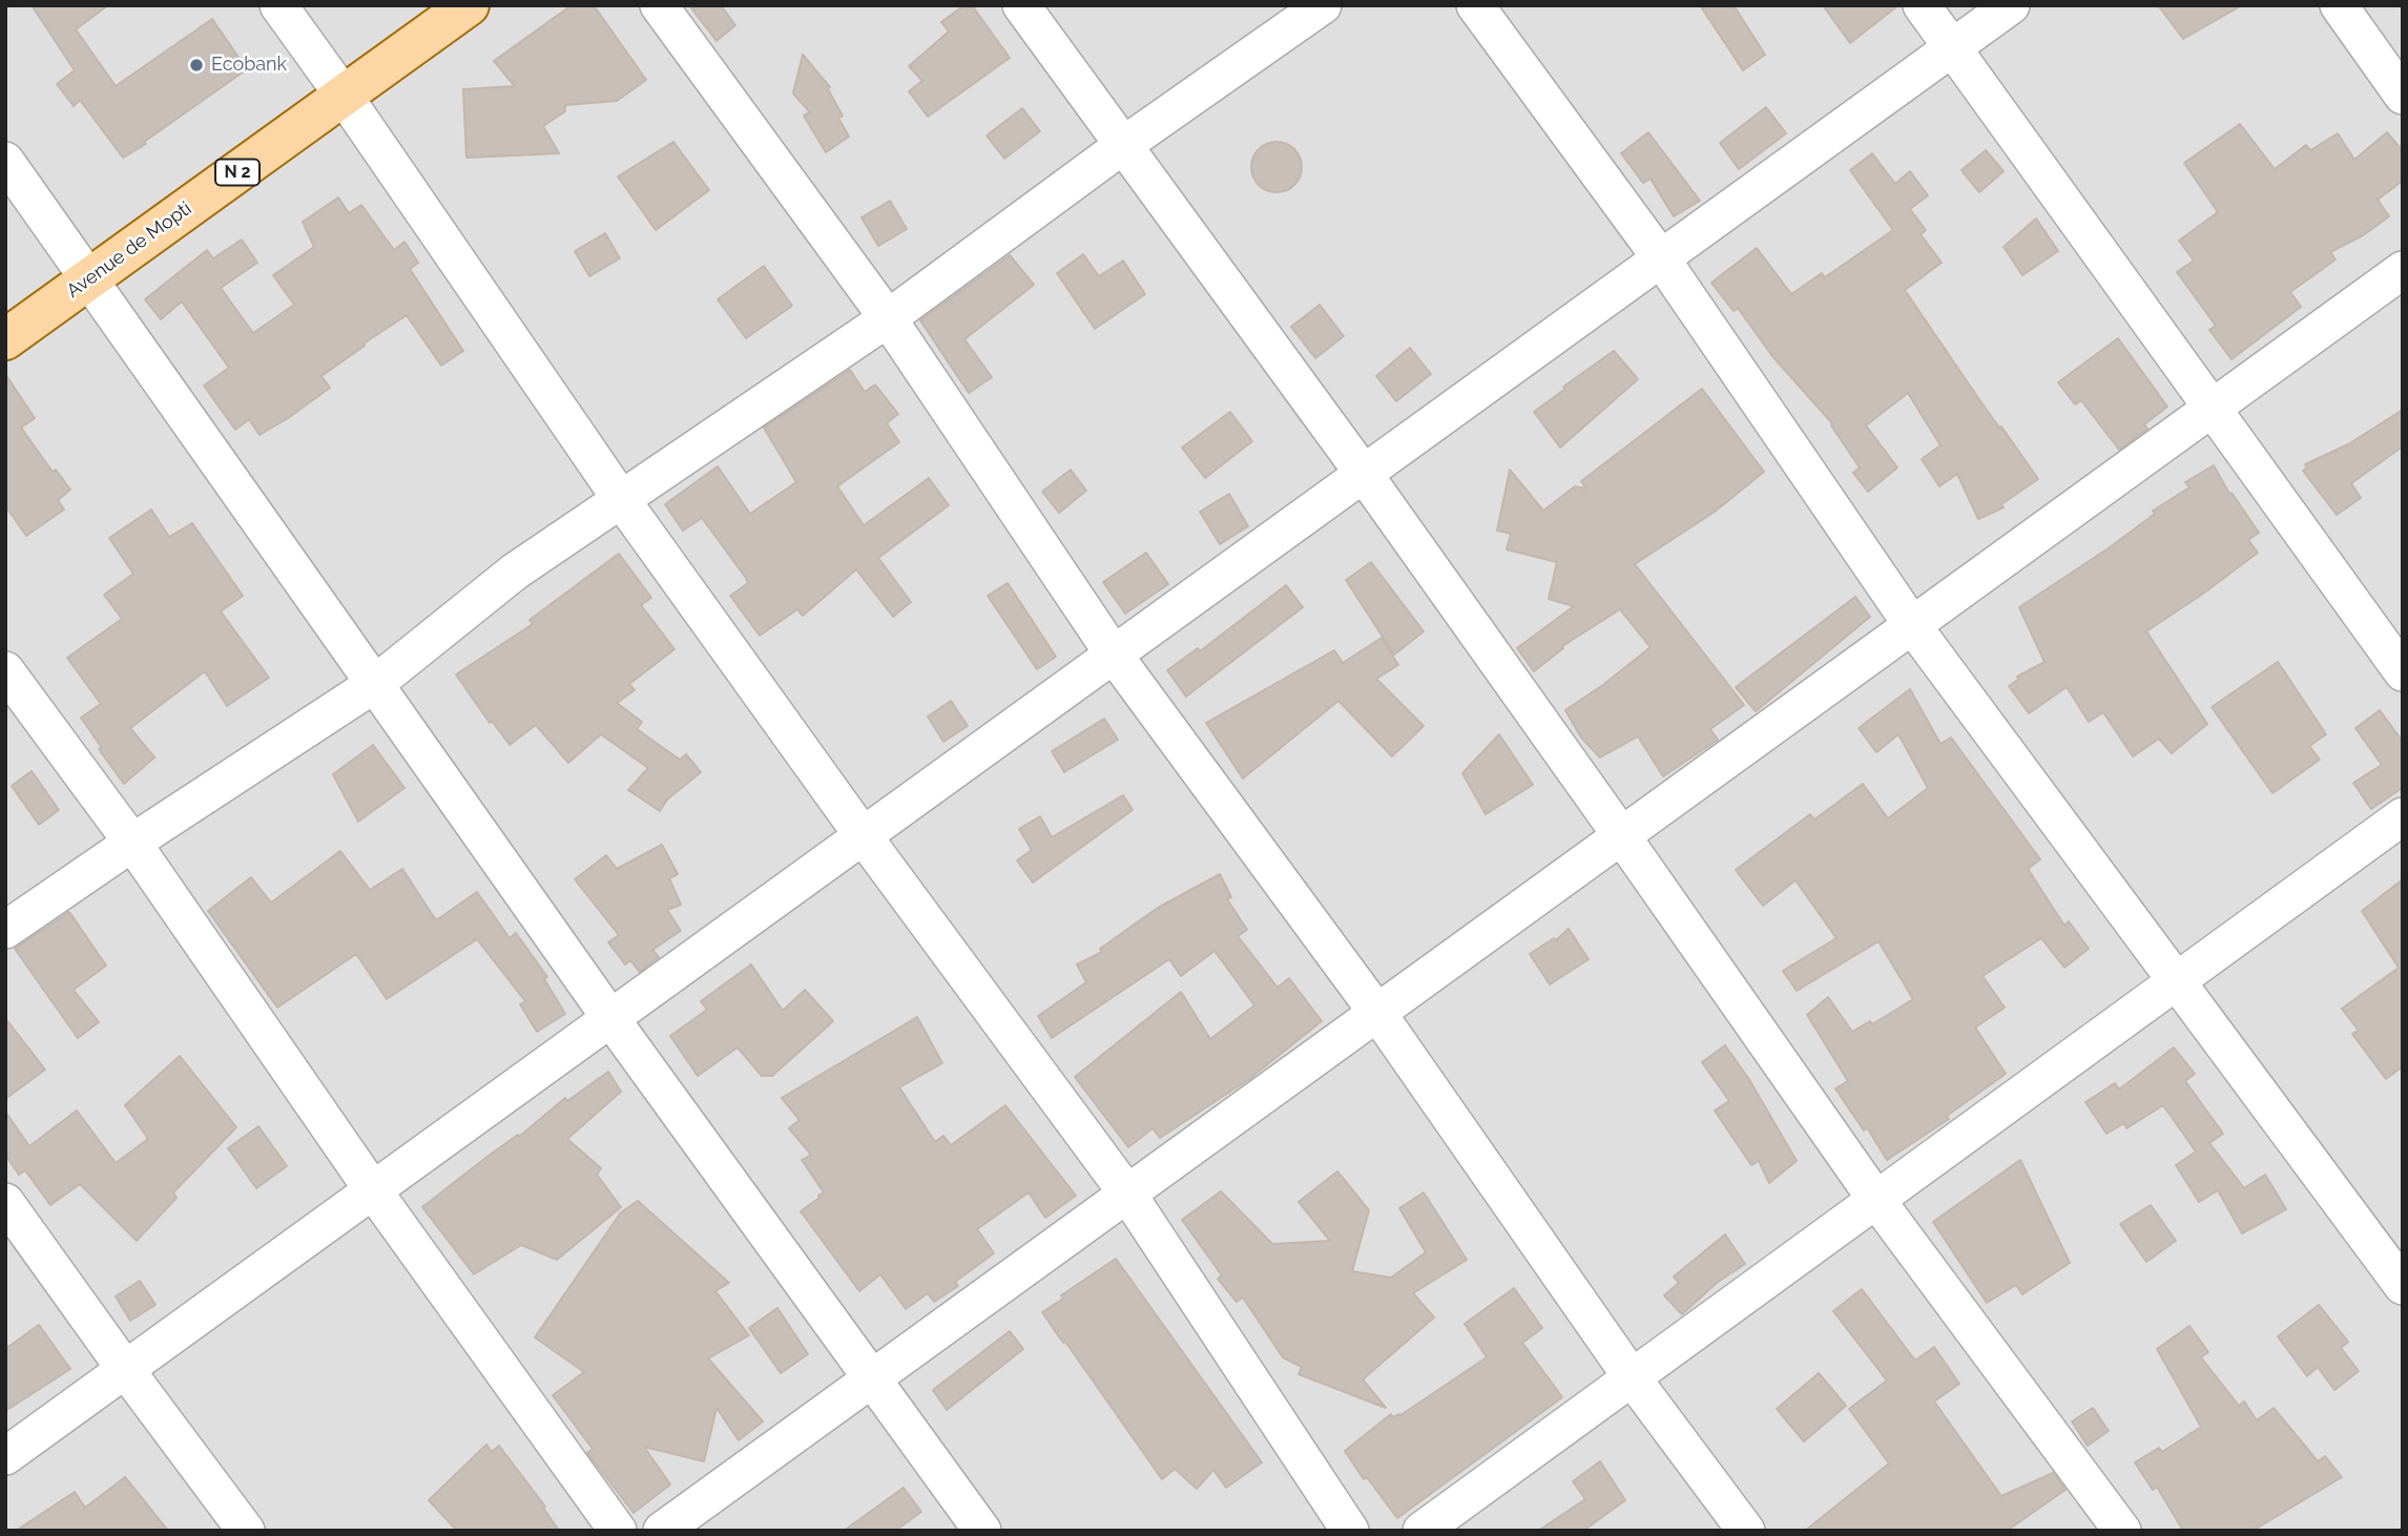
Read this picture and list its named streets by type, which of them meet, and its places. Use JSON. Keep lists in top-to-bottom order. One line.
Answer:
{"streets":{"main road":["N 2","Avenue de Mopti"]},"places":["Ecobank"]}
